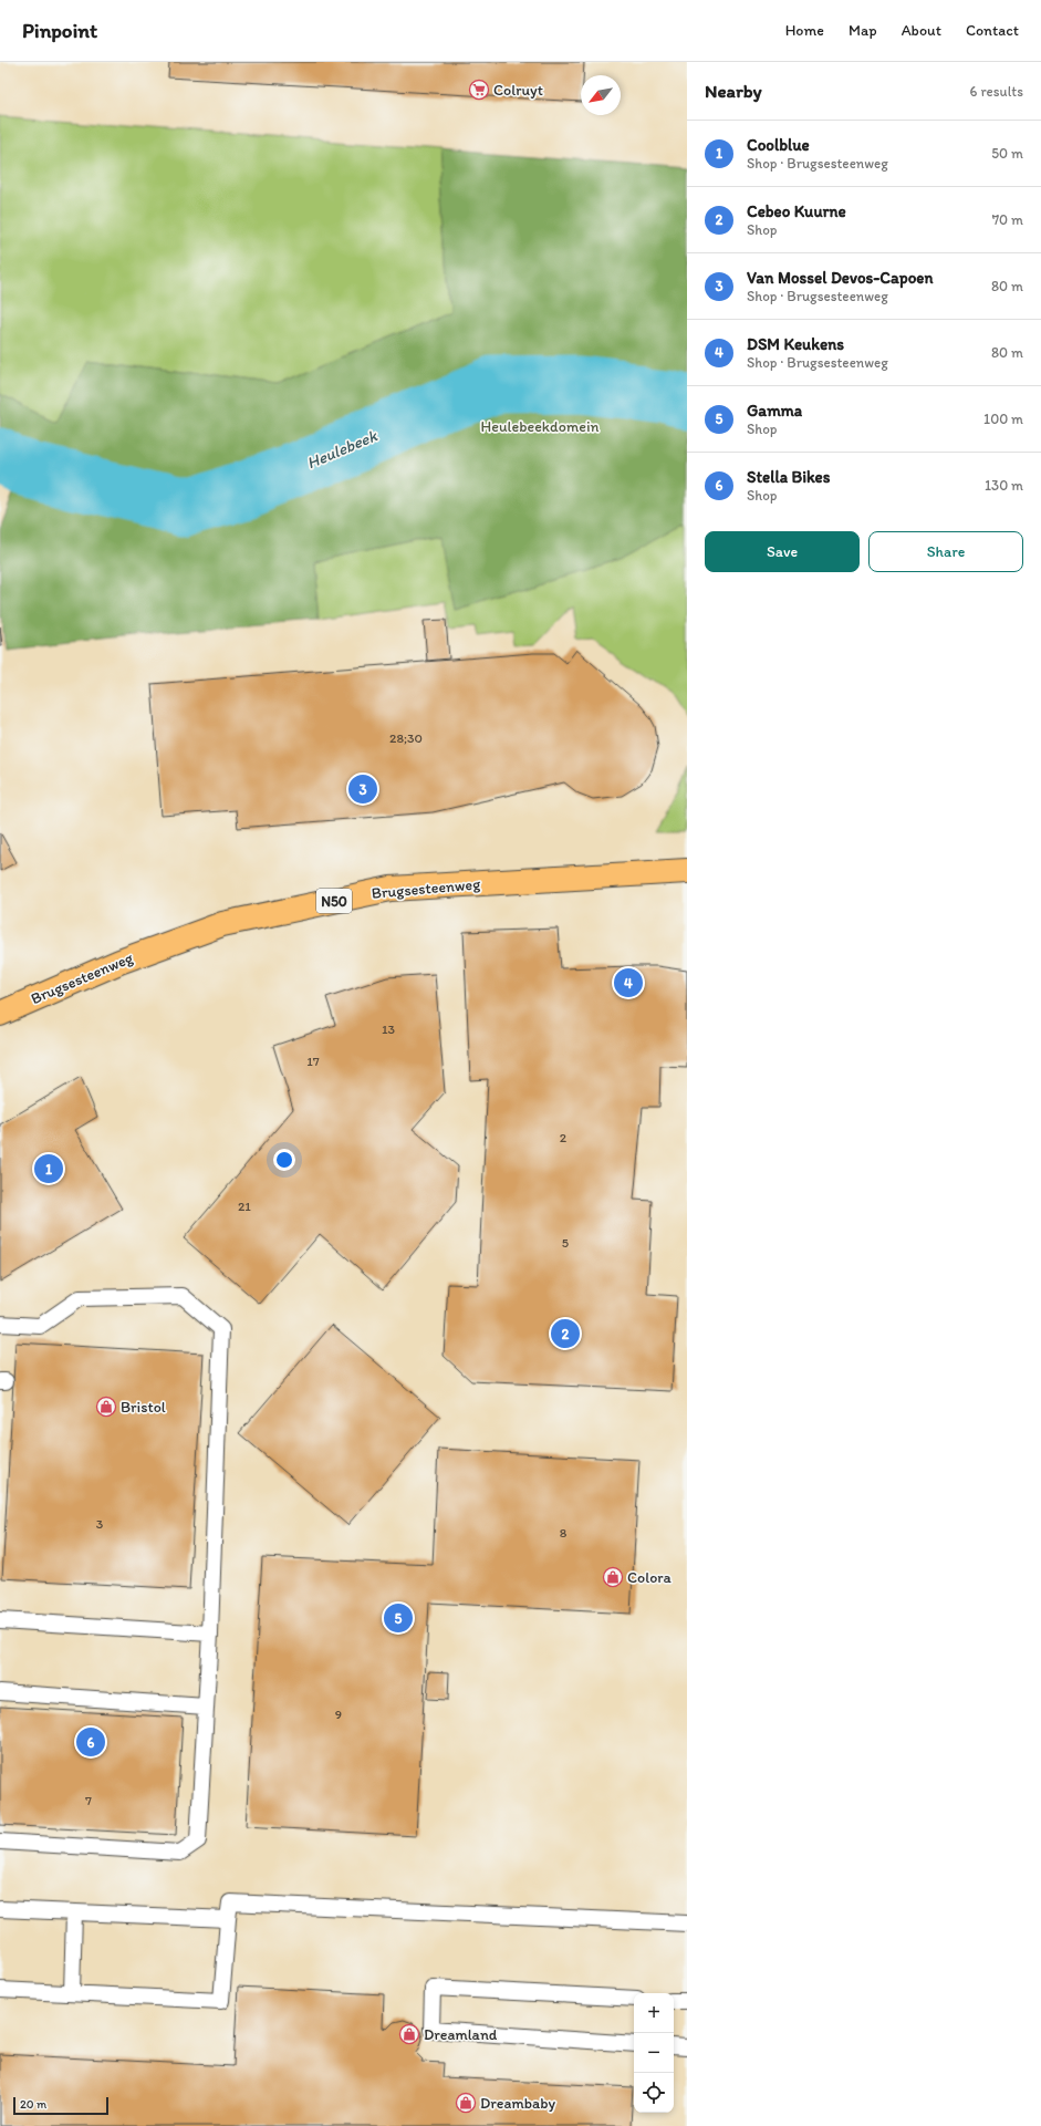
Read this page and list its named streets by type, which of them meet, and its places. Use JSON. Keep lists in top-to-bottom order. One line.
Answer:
{"streets":{"main road":["Brugsesteenweg","N50"]},"water":["Heulebeek"],"parks":["Heulebeekdomein"],"places":{"supermarket":["Colruyt"],"shop":["Bristol","Colora","Dreamland","Dreambaby"]},"house_numbers":["28;30","13","17","2","21","5","3","8","9","7"],"scale_bar":"20 m","north":"bottom left","page":{"header":"Pinpoint","nav":["Home","Map","About","Contact"],"heading":["Nearby","6 results"],"list":[{"mark":"1","name":"Coolblue","note":"Shop · Brugsesteenweg","value":"50 m"},{"mark":"2","name":"Cebeo Kuurne","note":"Shop","value":"70 m"},{"mark":"3","name":"Van Mossel Devos-Capoen","note":"Shop · Brugsesteenweg","value":"80 m"},{"mark":"4","name":"DSM Keukens","note":"Shop · Brugsesteenweg","value":"80 m"},{"mark":"5","name":"Gamma","note":"Shop","value":"100 m"},{"mark":"6","name":"Stella Bikes","note":"Shop","value":"130 m"}],"buttons":["Save","Share"],"pins":["3","4","1","2","5","6"],"map_buttons":["+","−"],"scale":"20 m"}}
